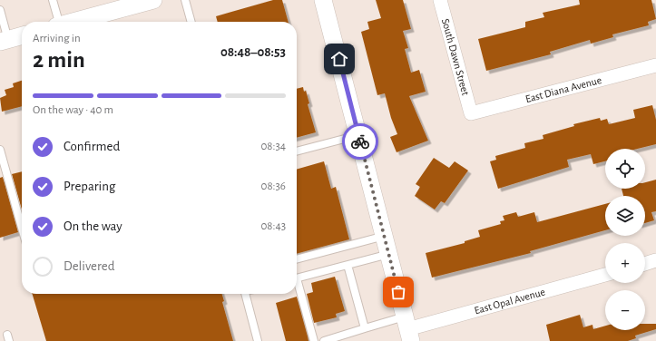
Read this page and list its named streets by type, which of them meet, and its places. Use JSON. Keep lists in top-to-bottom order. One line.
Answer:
{"streets":{"street":["South Dawn Street","East Diana Avenue","East Opal Avenue"]},"crossings":[["South Dawn Street","East Diana Avenue"]],"page":{"heading":["2 min","Arriving in","08:48–08:53"],"bar":"On the way · 40 m","list":[["Confirmed","08:34"],["Preparing","08:36"],["On the way","08:43"],"Delivered"],"map_buttons":["+","−"]}}
